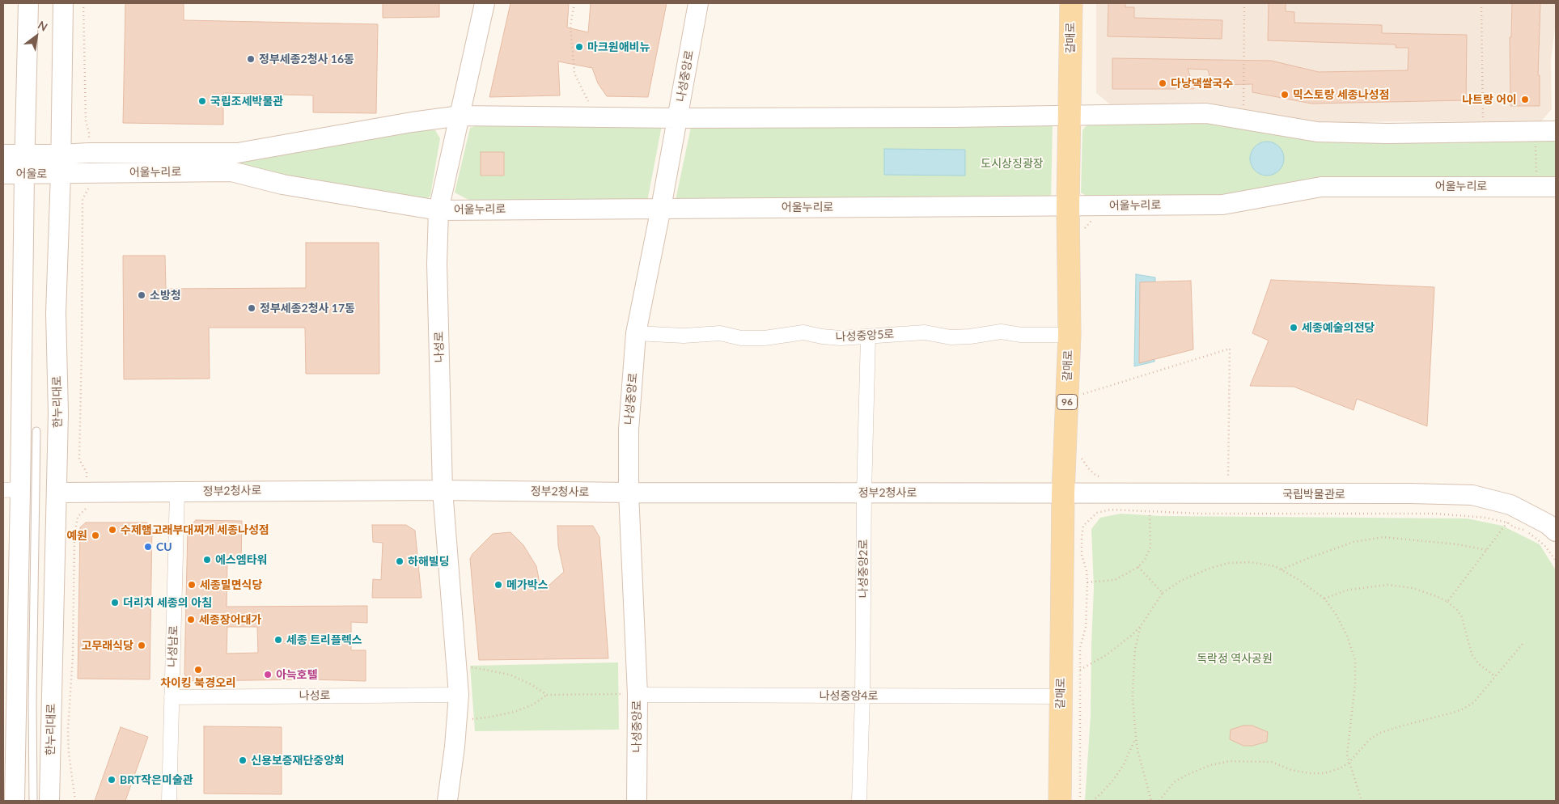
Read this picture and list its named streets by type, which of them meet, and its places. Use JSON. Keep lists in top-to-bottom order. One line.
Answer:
{"streets":{"main road":["갈매로","96"],"street":["나성중앙로","어울누리로","어울로","나성중앙5로","나성로","한누리대로","정부2청사로","국립박물관로","나성중앙2로","나성남로","나성중앙4로"]},"crossings":[["갈매로","어울누리로"],["갈매로","나성중앙5로"],["갈매로","정부2청사로"],["갈매로","국립박물관로"],["갈매로","나성중앙4로"],["나성중앙로","어울누리로"],["나성중앙로","나성중앙5로"],["나성중앙로","정부2청사로"],["나성중앙로","나성중앙4로"],["어울누리로","어울로"],["어울누리로","나성로"],["어울누리로","한누리대로"],["어울로","한누리대로"],["나성중앙5로","나성중앙2로"],["나성로","정부2청사로"],["나성로","나성남로"],["한누리대로","정부2청사로"],["정부2청사로","국립박물관로"],["정부2청사로","나성중앙2로"],["정부2청사로","나성남로"],["나성중앙2로","나성중앙4로"]],"parks":["도시상징광장","독락정 역사공원"],"places":["마크원애비뉴","정부세종2청사 16동","다낭댁쌀국수","믹스토랑 세종나성점","나트랑 어이","국립조세박물관","소방청","정부세종2청사 17동","세종예술의전당","수제햄고래부대찌개 세종나성점","예원","CU","에스엠타워","하해빌딩","세종밀면식당","메가박스","더리치 세종의 아침","세종장어대가","세종 트리플렉스","고무래식당","차이킹 북경오리","아늑호텔","신용보증재단중앙회","BRT작은미술관"],"north":"top right"}
